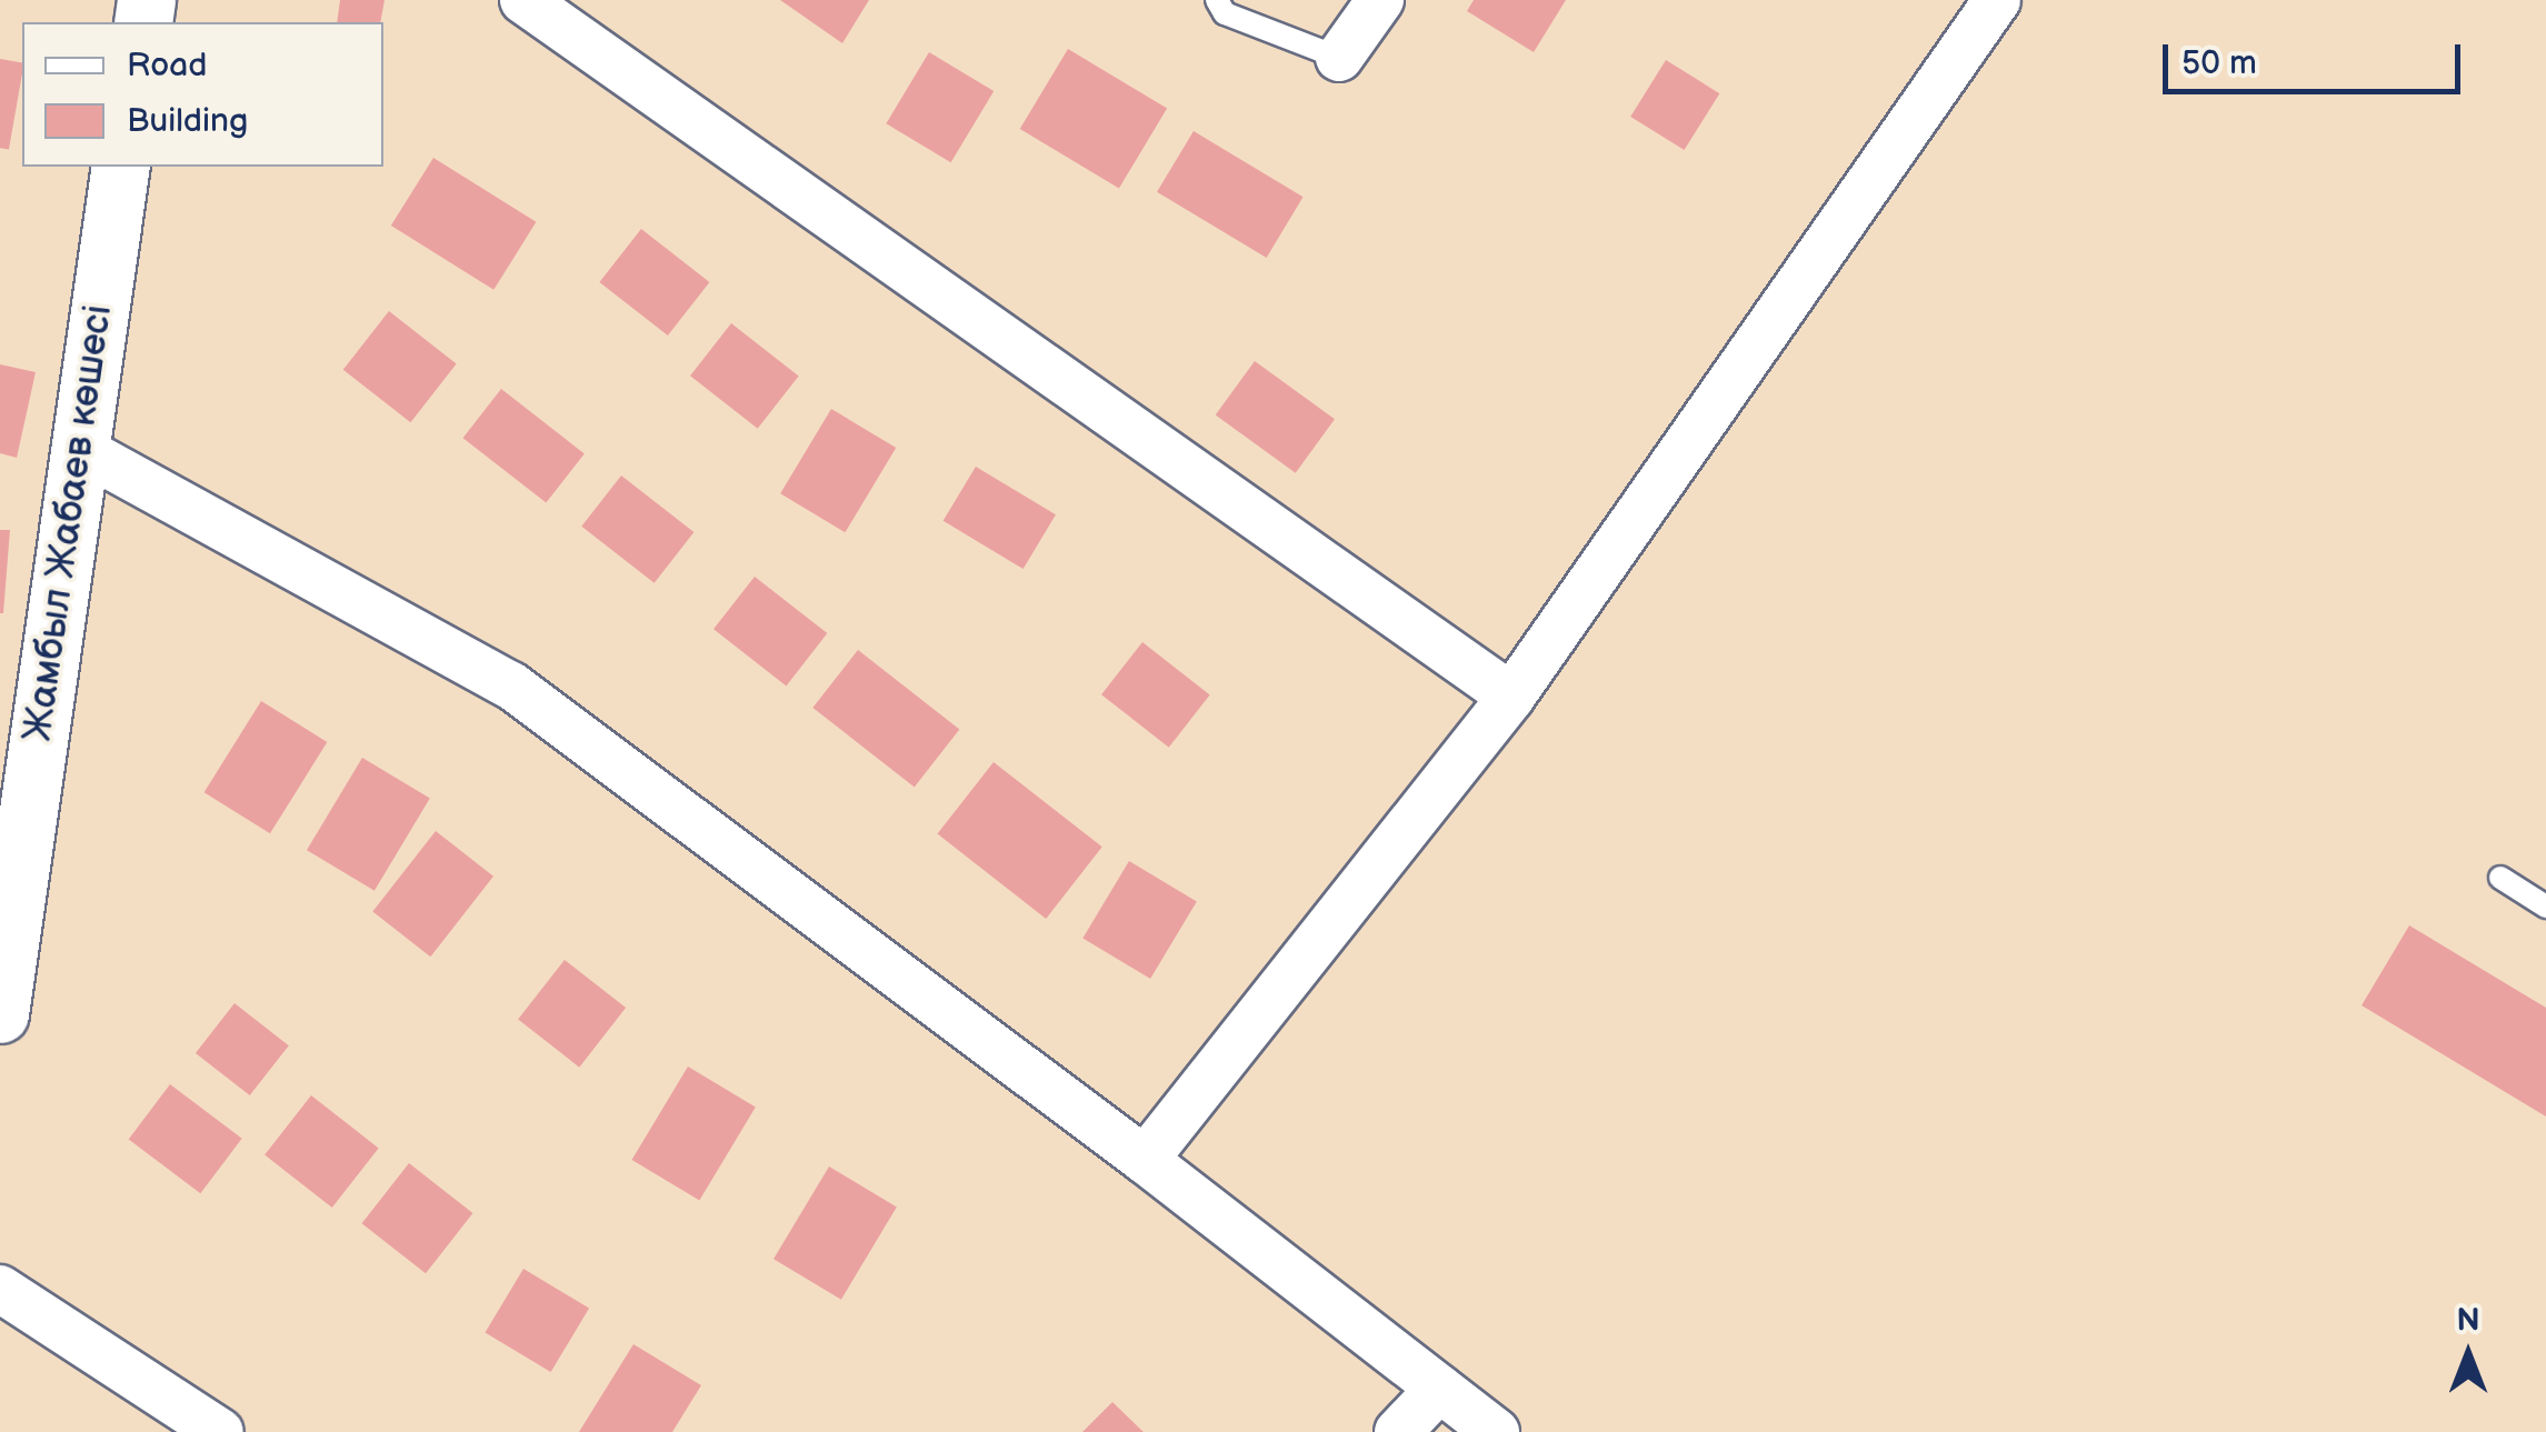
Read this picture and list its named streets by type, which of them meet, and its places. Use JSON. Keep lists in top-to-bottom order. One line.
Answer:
{"streets":{"street":["Жамбыл Жабаев көшесі"]},"legend":["Road","Building"],"scale_bar":"50 m","north":"top"}
